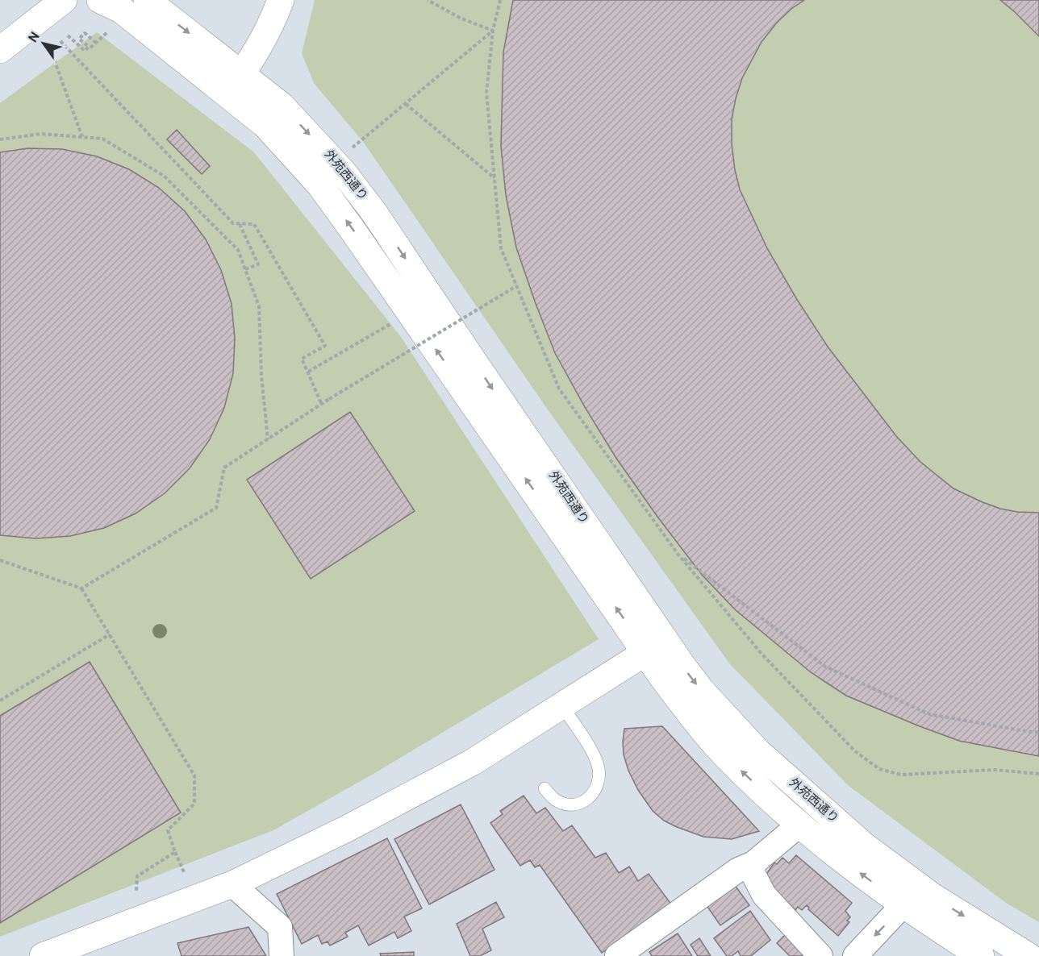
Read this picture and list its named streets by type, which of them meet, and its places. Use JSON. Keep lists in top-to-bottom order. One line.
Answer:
{"streets":{"main road":["外苑西通り"]},"north":"top left"}
